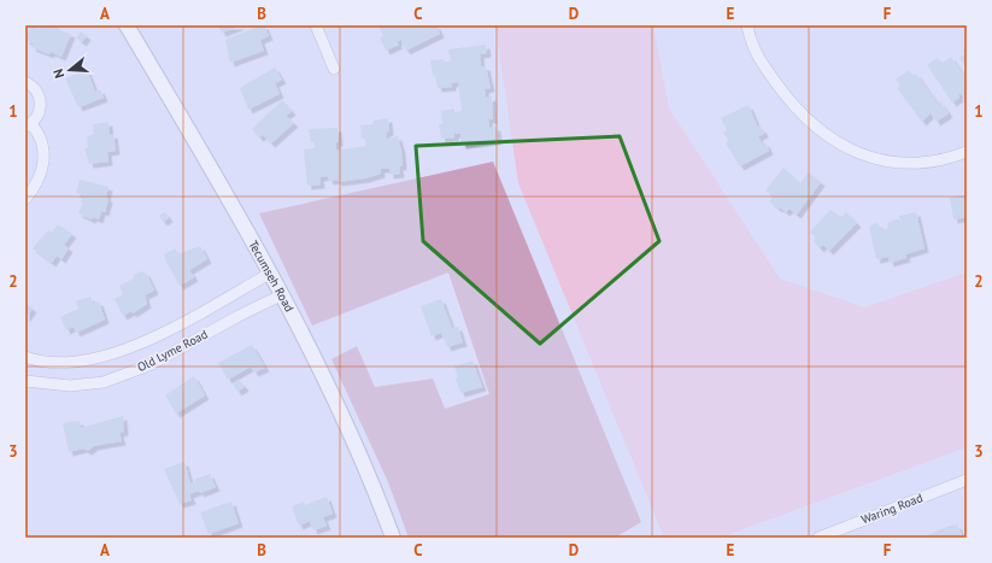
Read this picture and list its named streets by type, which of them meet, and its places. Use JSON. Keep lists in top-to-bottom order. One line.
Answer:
{"streets":{"street":["Tecumseh Road","Old Lyme Road","Waring Road"]},"crossings":[["Tecumseh Road","Old Lyme Road"]],"north":"left","grid":{"columns":["A","B","C","D","E","F"],"rows":["1","2","3"]}}
